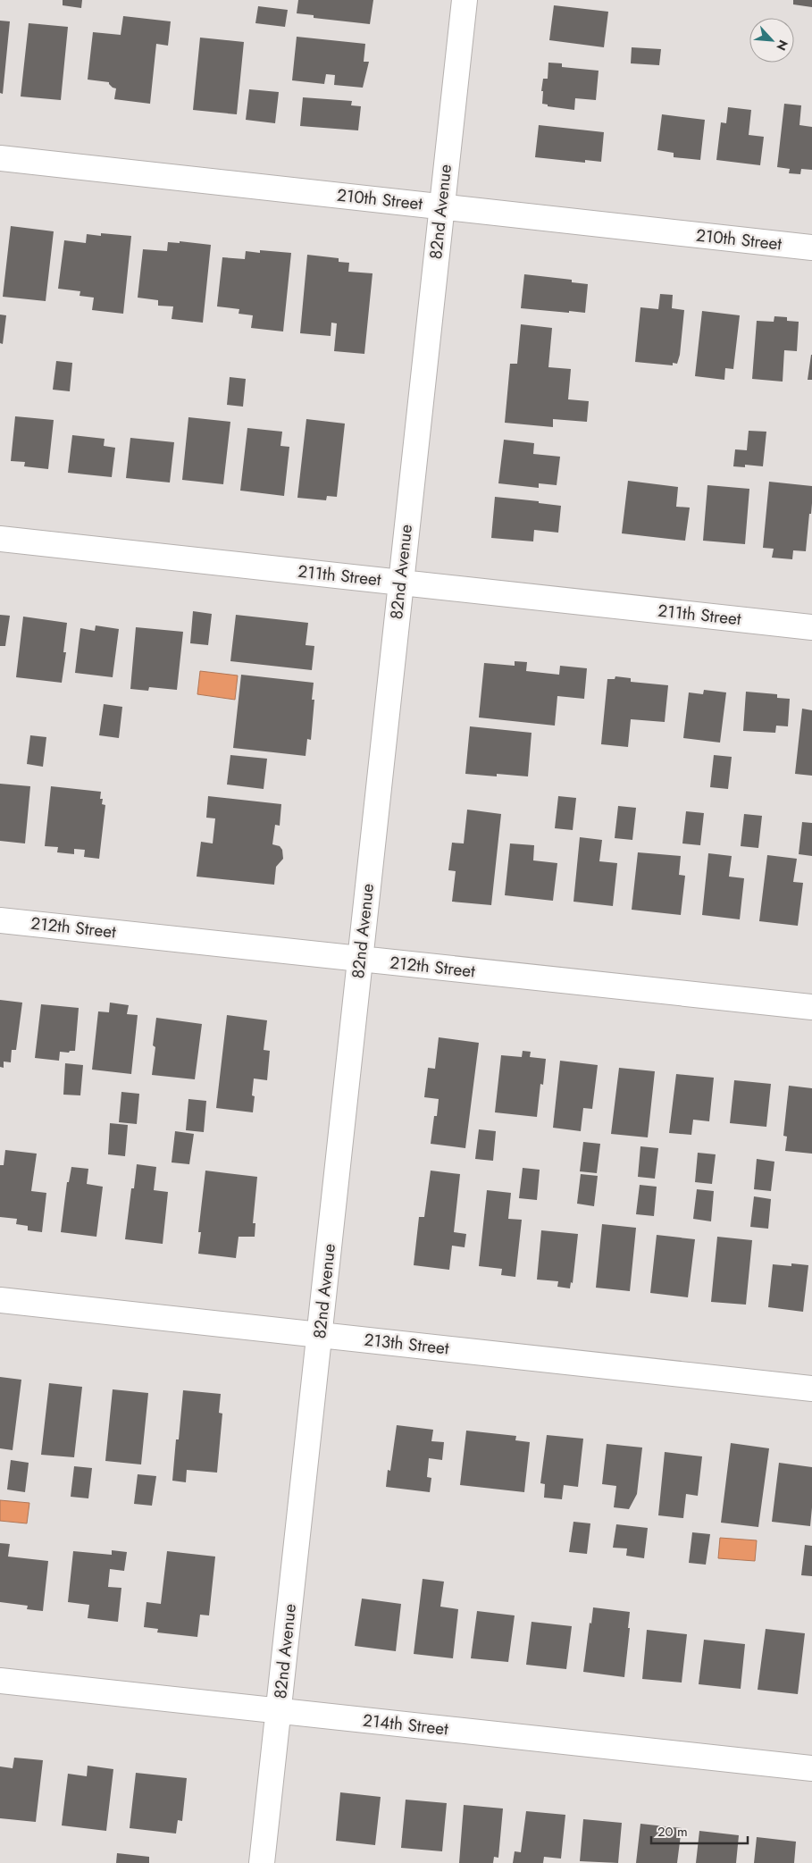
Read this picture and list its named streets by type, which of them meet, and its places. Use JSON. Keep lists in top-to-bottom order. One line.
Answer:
{"streets":{"street":["210th Street","82nd Avenue","211th Street","212th Street","213th Street","214th Street"]},"crossings":[["210th Street","82nd Avenue"],["82nd Avenue","211th Street"],["82nd Avenue","212th Street"],["82nd Avenue","213th Street"],["82nd Avenue","214th Street"]],"scale_bar":"20 m","north":"bottom right"}
